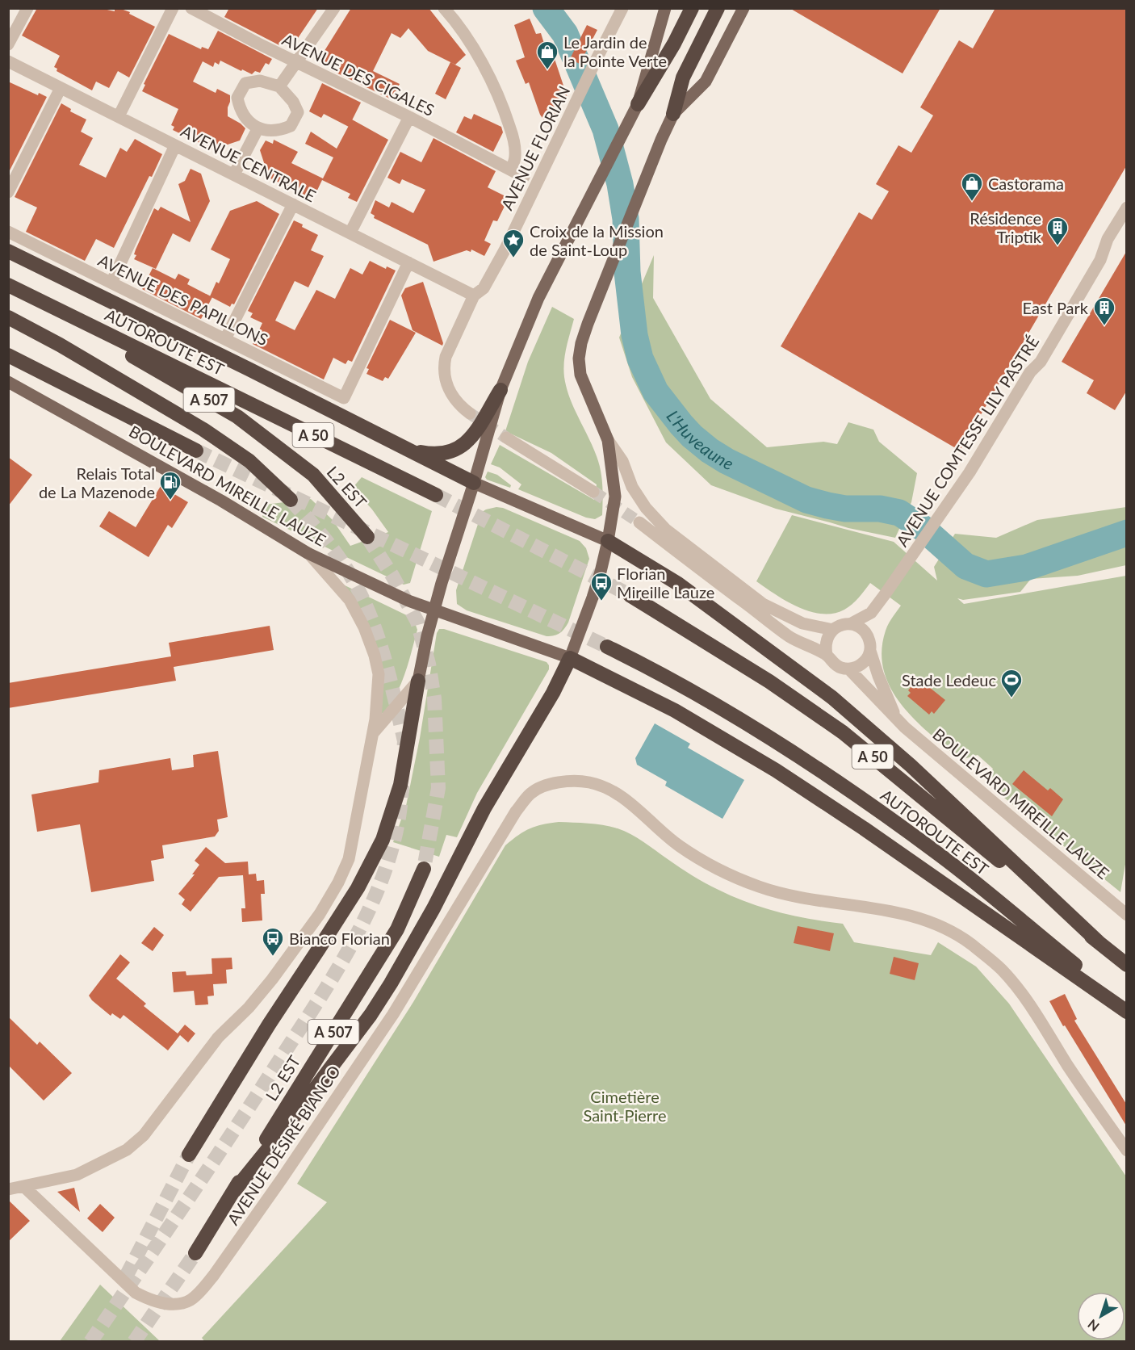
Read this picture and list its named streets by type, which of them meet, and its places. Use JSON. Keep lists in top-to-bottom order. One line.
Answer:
{"streets":{"highway":["AUTOROUTE EST","A 507","A 50","L2 EST"],"main road":["BOULEVARD MIREILLE LAUZE"],"street":["AVENUE DES CIGALES","AVENUE FLORIAN","AVENUE CENTRALE","AVENUE DES PAPILLONS","AVENUE COMTESSE LILY PASTRÉ","AVENUE DÉSIRÉ BIANCO"]},"crossings":[["AVENUE FLORIAN","AVENUE CENTRALE"],["AVENUE CENTRALE","AVENUE DES PAPILLONS"],["AUTOROUTE EST","L2 EST"],["AVENUE COMTESSE LILY PASTRÉ","BOULEVARD MIREILLE LAUZE"]],"water":["L'Huveaune"],"parks":["Cimetière Saint-Pierre"],"places":{"shop":["Le Jardin de la Pointe Verte","Castorama"],"building":["Résidence Triptik","East Park"],"place":["Croix de la Mission de Saint-Loup"],"fuel station":["Relais Total de La Mazenode"],"bus stop":["Florian Mireille Lauze","Bianco Florian"],"sports":["Stade Ledeuc"]},"north":"bottom left"}
